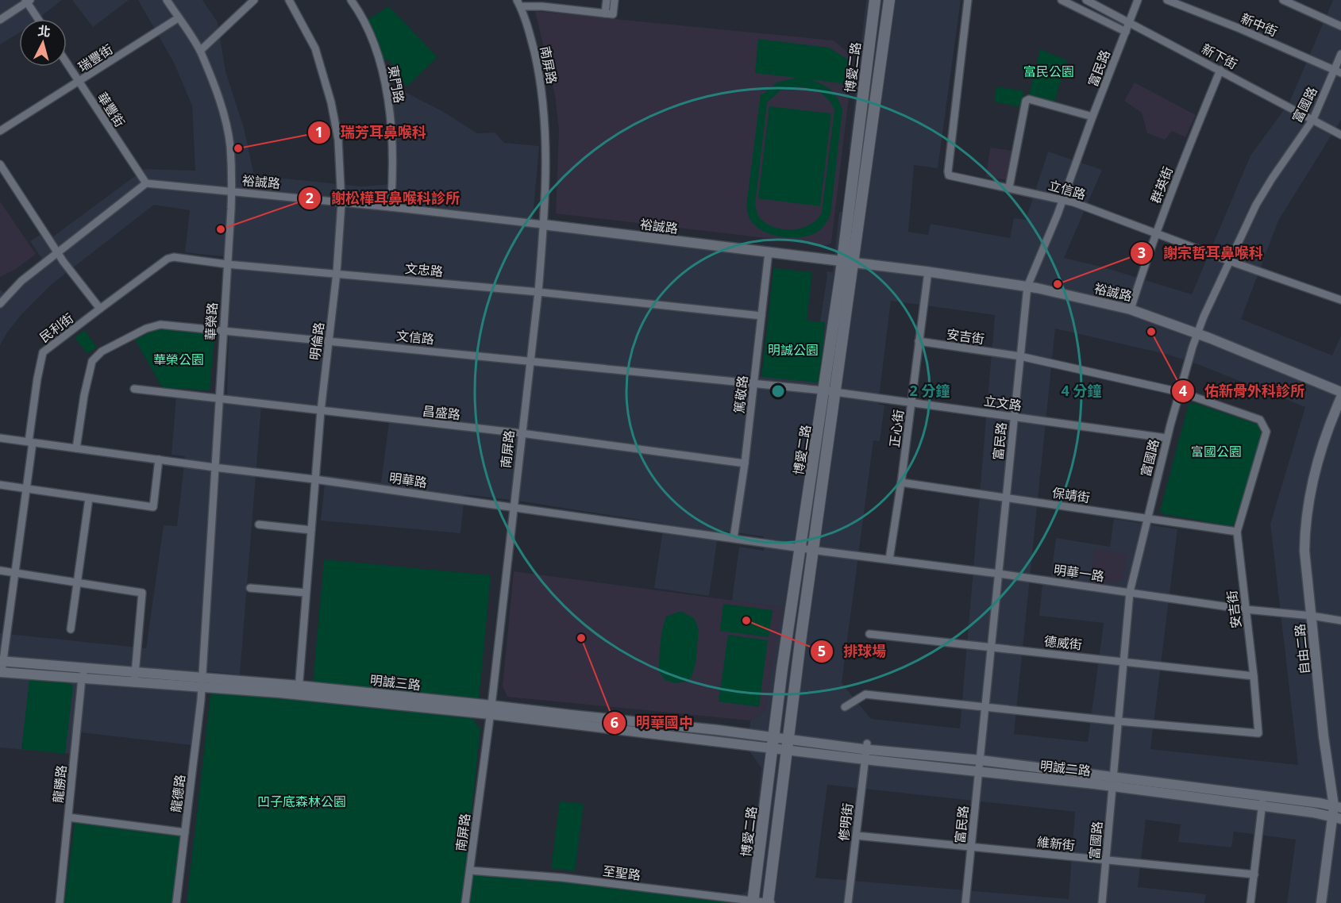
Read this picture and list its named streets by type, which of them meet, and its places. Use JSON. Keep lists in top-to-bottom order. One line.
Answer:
{"streets":{"main road":["博愛二路"],"street":["新中街","新下街","瑞豐街","南屏路","富民路","東門路","富國路","華豐街","裕誠路","群英街","立信路","文忠路","華榮路","民利街","安吉街","文信路","明倫路","篤敬路","立文路","昌盛路","正心街","明華路","保靖街","明華一路","德威街","自由二路","明誠三路","明誠二路","龍勝路","龍德路","修明街","維新街","至聖路"]},"crossings":[["新中街","富國路"],["新下街","富民路"],["新下街","富國路"],["新下街","群英街"],["瑞豐街","華豐街"],["瑞豐街","華榮路"],["南屏路","裕誠路"],["南屏路","文忠路"],["南屏路","文信路"],["南屏路","昌盛路"],["南屏路","明華路"],["南屏路","明誠三路"],["南屏路","至聖路"],["博愛二路","裕誠路"],["博愛二路","文信路"],["博愛二路","立文路"],["博愛二路","明華路"],["博愛二路","明華一路"],["博愛二路","明誠三路"],["博愛二路","明誠二路"],["博愛二路","至聖路"],["富民路","裕誠路"],["富民路","立信路"],["富民路","安吉街"],["富民路","立文路"],["富民路","保靖街"],["富民路","明華一路"],["富民路","德威街"],["富民路","明誠二路"],["富民路","維新街"],["東門路","裕誠路"],["富國路","裕誠路"],["富國路","立信路"],["富國路","安吉街"],["富國路","立文路"],["富國路","保靖街"],["富國路","明華一路"],["富國路","德威街"],["富國路","明誠二路"],["富國路","維新街"],["華豐街","裕誠路"],["裕誠路","群英街"],["裕誠路","華榮路"],["裕誠路","明倫路"],["裕誠路","篤敬路"],["裕誠路","正心街"],["群英街","立信路"],["文忠路","華榮路"],["文忠路","民利街"],["文忠路","明倫路"],["文忠路","篤敬路"],["華榮路","文信路"],["華榮路","昌盛路"],["華榮路","明華路"],["華榮路","明誠三路"],["華榮路","龍德路"],["民利街","明華路"],["民利街","明誠三路"],["安吉街","正心街"],["安吉街","保靖街"],["安吉街","明華一路"],["安吉街","德威街"],["文信路","明倫路"],["文信路","篤敬路"],["文信路","立文路"],["文信路","明華路"],["明倫路","昌盛路"],["明倫路","明華路"],["明倫路","明誠三路"],["篤敬路","昌盛路"],["篤敬路","明華路"],["立文路","正心街"],["正心街","保靖街"],["正心街","明華一路"],["明華路","明華一路"],["明華一路","自由二路"],["自由二路","明誠二路"],["明誠三路","明誠二路"],["明誠三路","龍勝路"],["明誠三路","龍德路"],["明誠二路","修明街"],["修明街","維新街"]],"parks":["富民公園","明誠公園","華榮公園","富國公園","凹子底森林公園"],"places":["瑞芳耳鼻喉科","謝松樺耳鼻喉科診所","謝宗哲耳鼻喉科","佑新骨外科診所","排球場","明華國中"],"north":"top","rings":["2 分鐘","4 分鐘"]}
